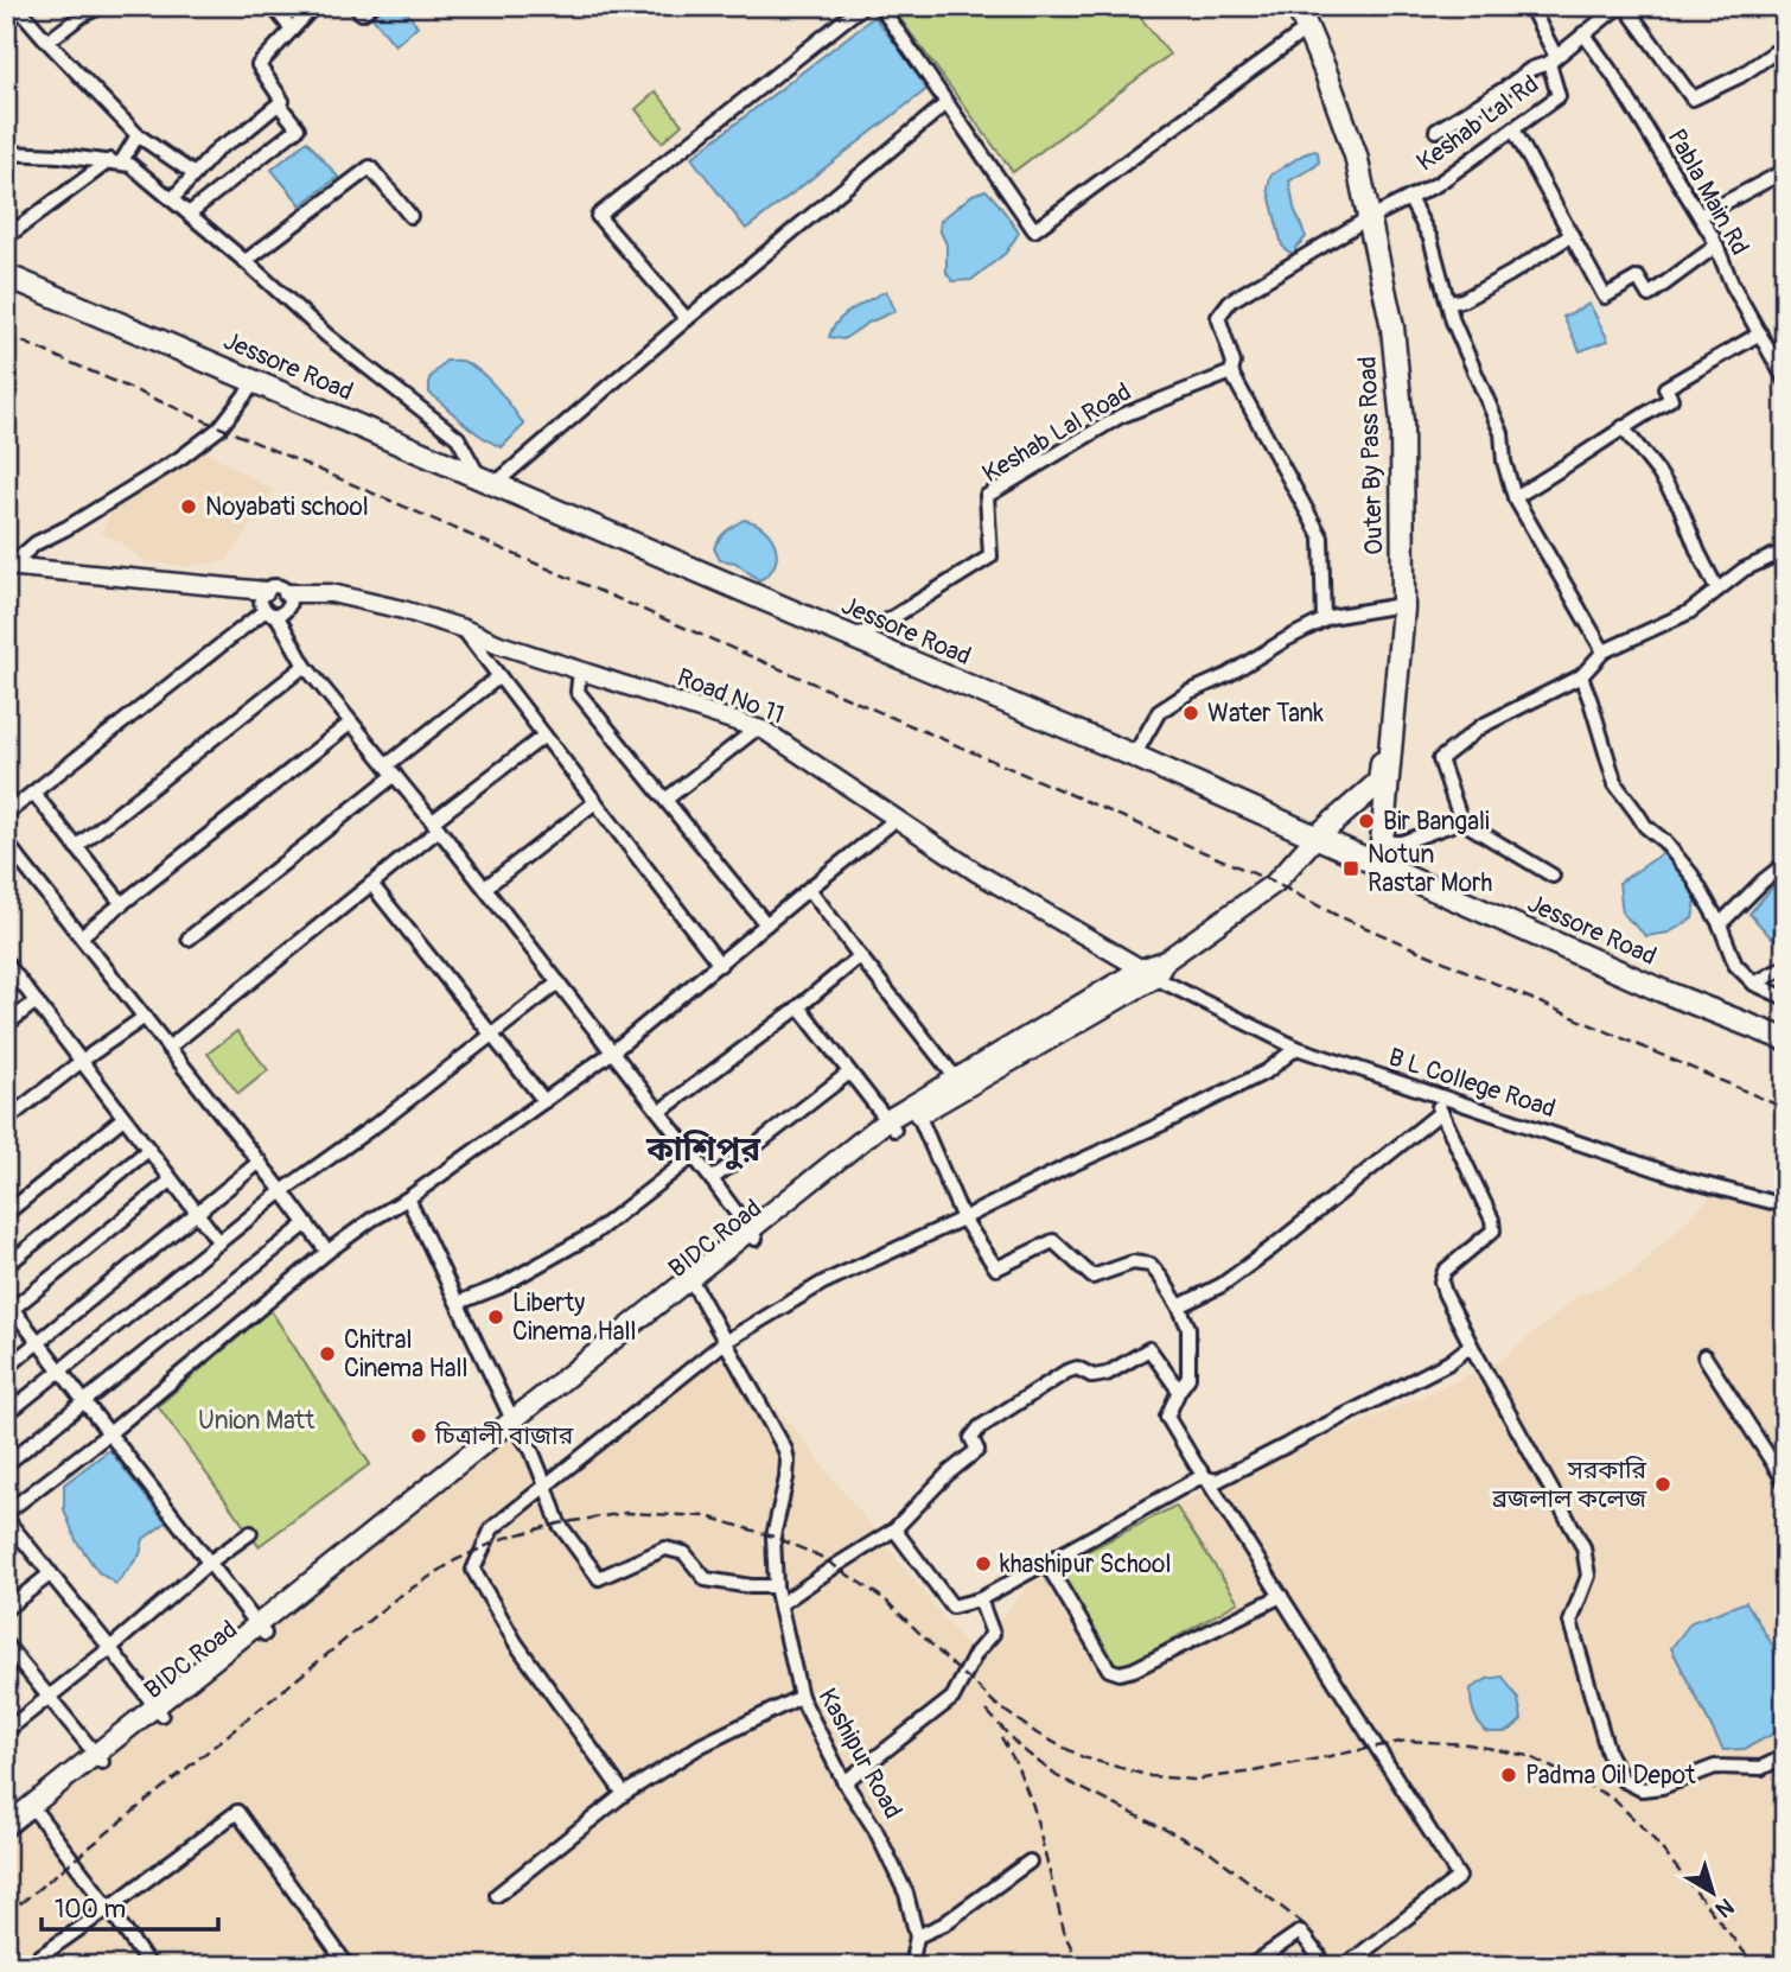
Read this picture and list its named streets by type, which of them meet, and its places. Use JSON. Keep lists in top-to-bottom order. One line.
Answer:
{"streets":{"main road":["Jessore Road","Outer By Pass Road","BIDC Road"],"street":["Keshab Lal Rd","Pabla Main Rd","Keshab Lal Road","Road No 11","B L College Road","Kashipur Road"]},"crossings":[["Keshab Lal Rd","Pabla Main Rd"],["Keshab Lal Rd","Outer By Pass Road"],["Jessore Road","Keshab Lal Road"],["Jessore Road","Outer By Pass Road"],["Jessore Road","BIDC Road"],["Outer By Pass Road","BIDC Road"],["Road No 11","B L College Road"],["Road No 11","BIDC Road"],["B L College Road","BIDC Road"],["BIDC Road","Kashipur Road"]],"districts":["কাশিপুর"],"parks":["Union Matt"],"places":{"other":["Noyabati school","Water Tank","Bir Bangali","Liberty Cinema Hall","Chitral Cinema Hall","চিত্রালী বাজার","সরকারি ব্রজলাল কলেজ","khashipur School","Padma Oil Depot"],"transit":["Notun Rastar Morh"]},"scale_bar":"100 m","north":"bottom right"}
